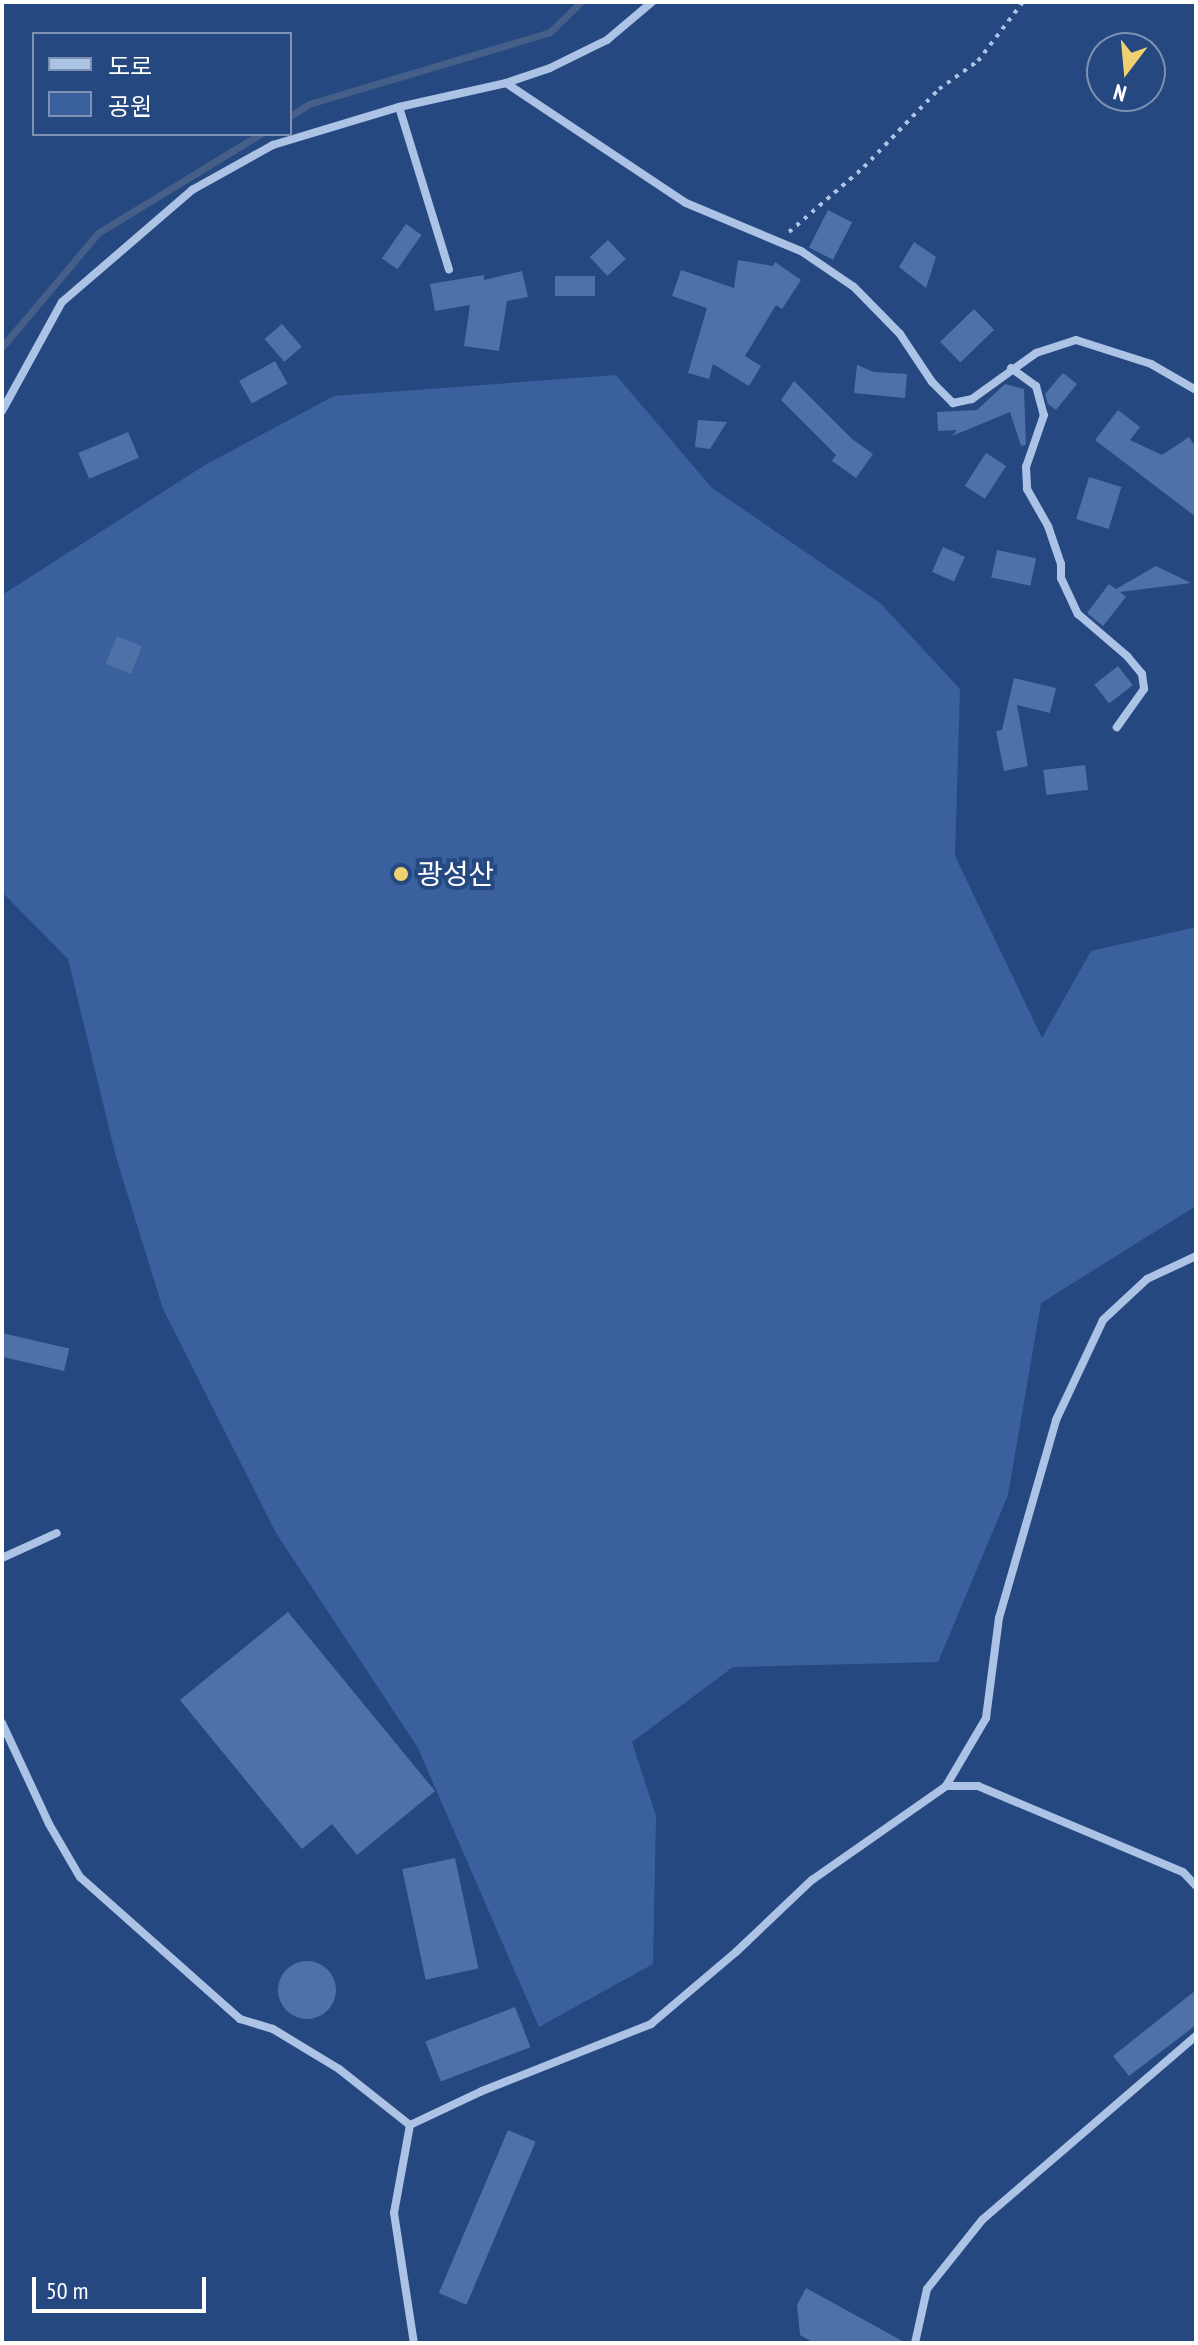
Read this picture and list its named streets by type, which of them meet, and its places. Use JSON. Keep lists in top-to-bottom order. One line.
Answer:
{"places":["광성산"],"legend":["도로","공원"],"scale_bar":"50 m","north":"bottom"}
